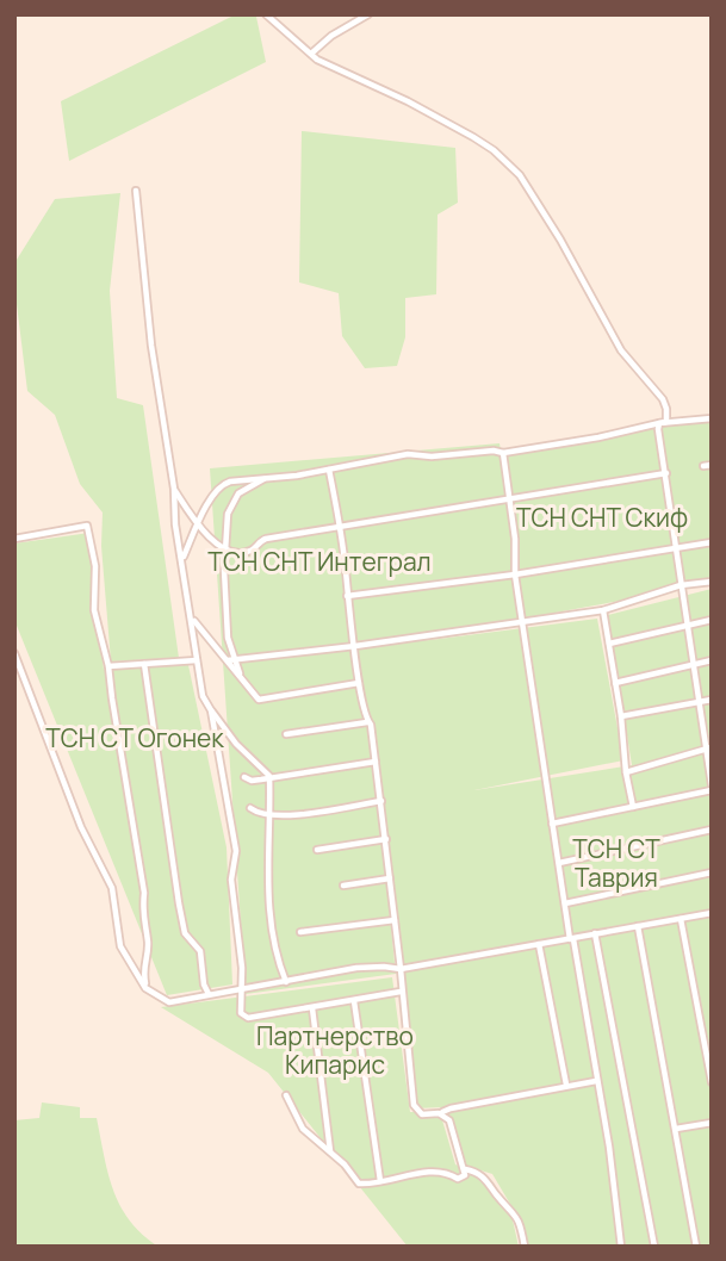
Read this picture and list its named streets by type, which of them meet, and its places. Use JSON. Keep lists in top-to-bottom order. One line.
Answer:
{"parks":["ТСН СНТ Скиф","ТСН СНТ Интеграл","ТСН СТ Огонек","ТСН СТ Таврия","Партнерство Кипарис"]}
